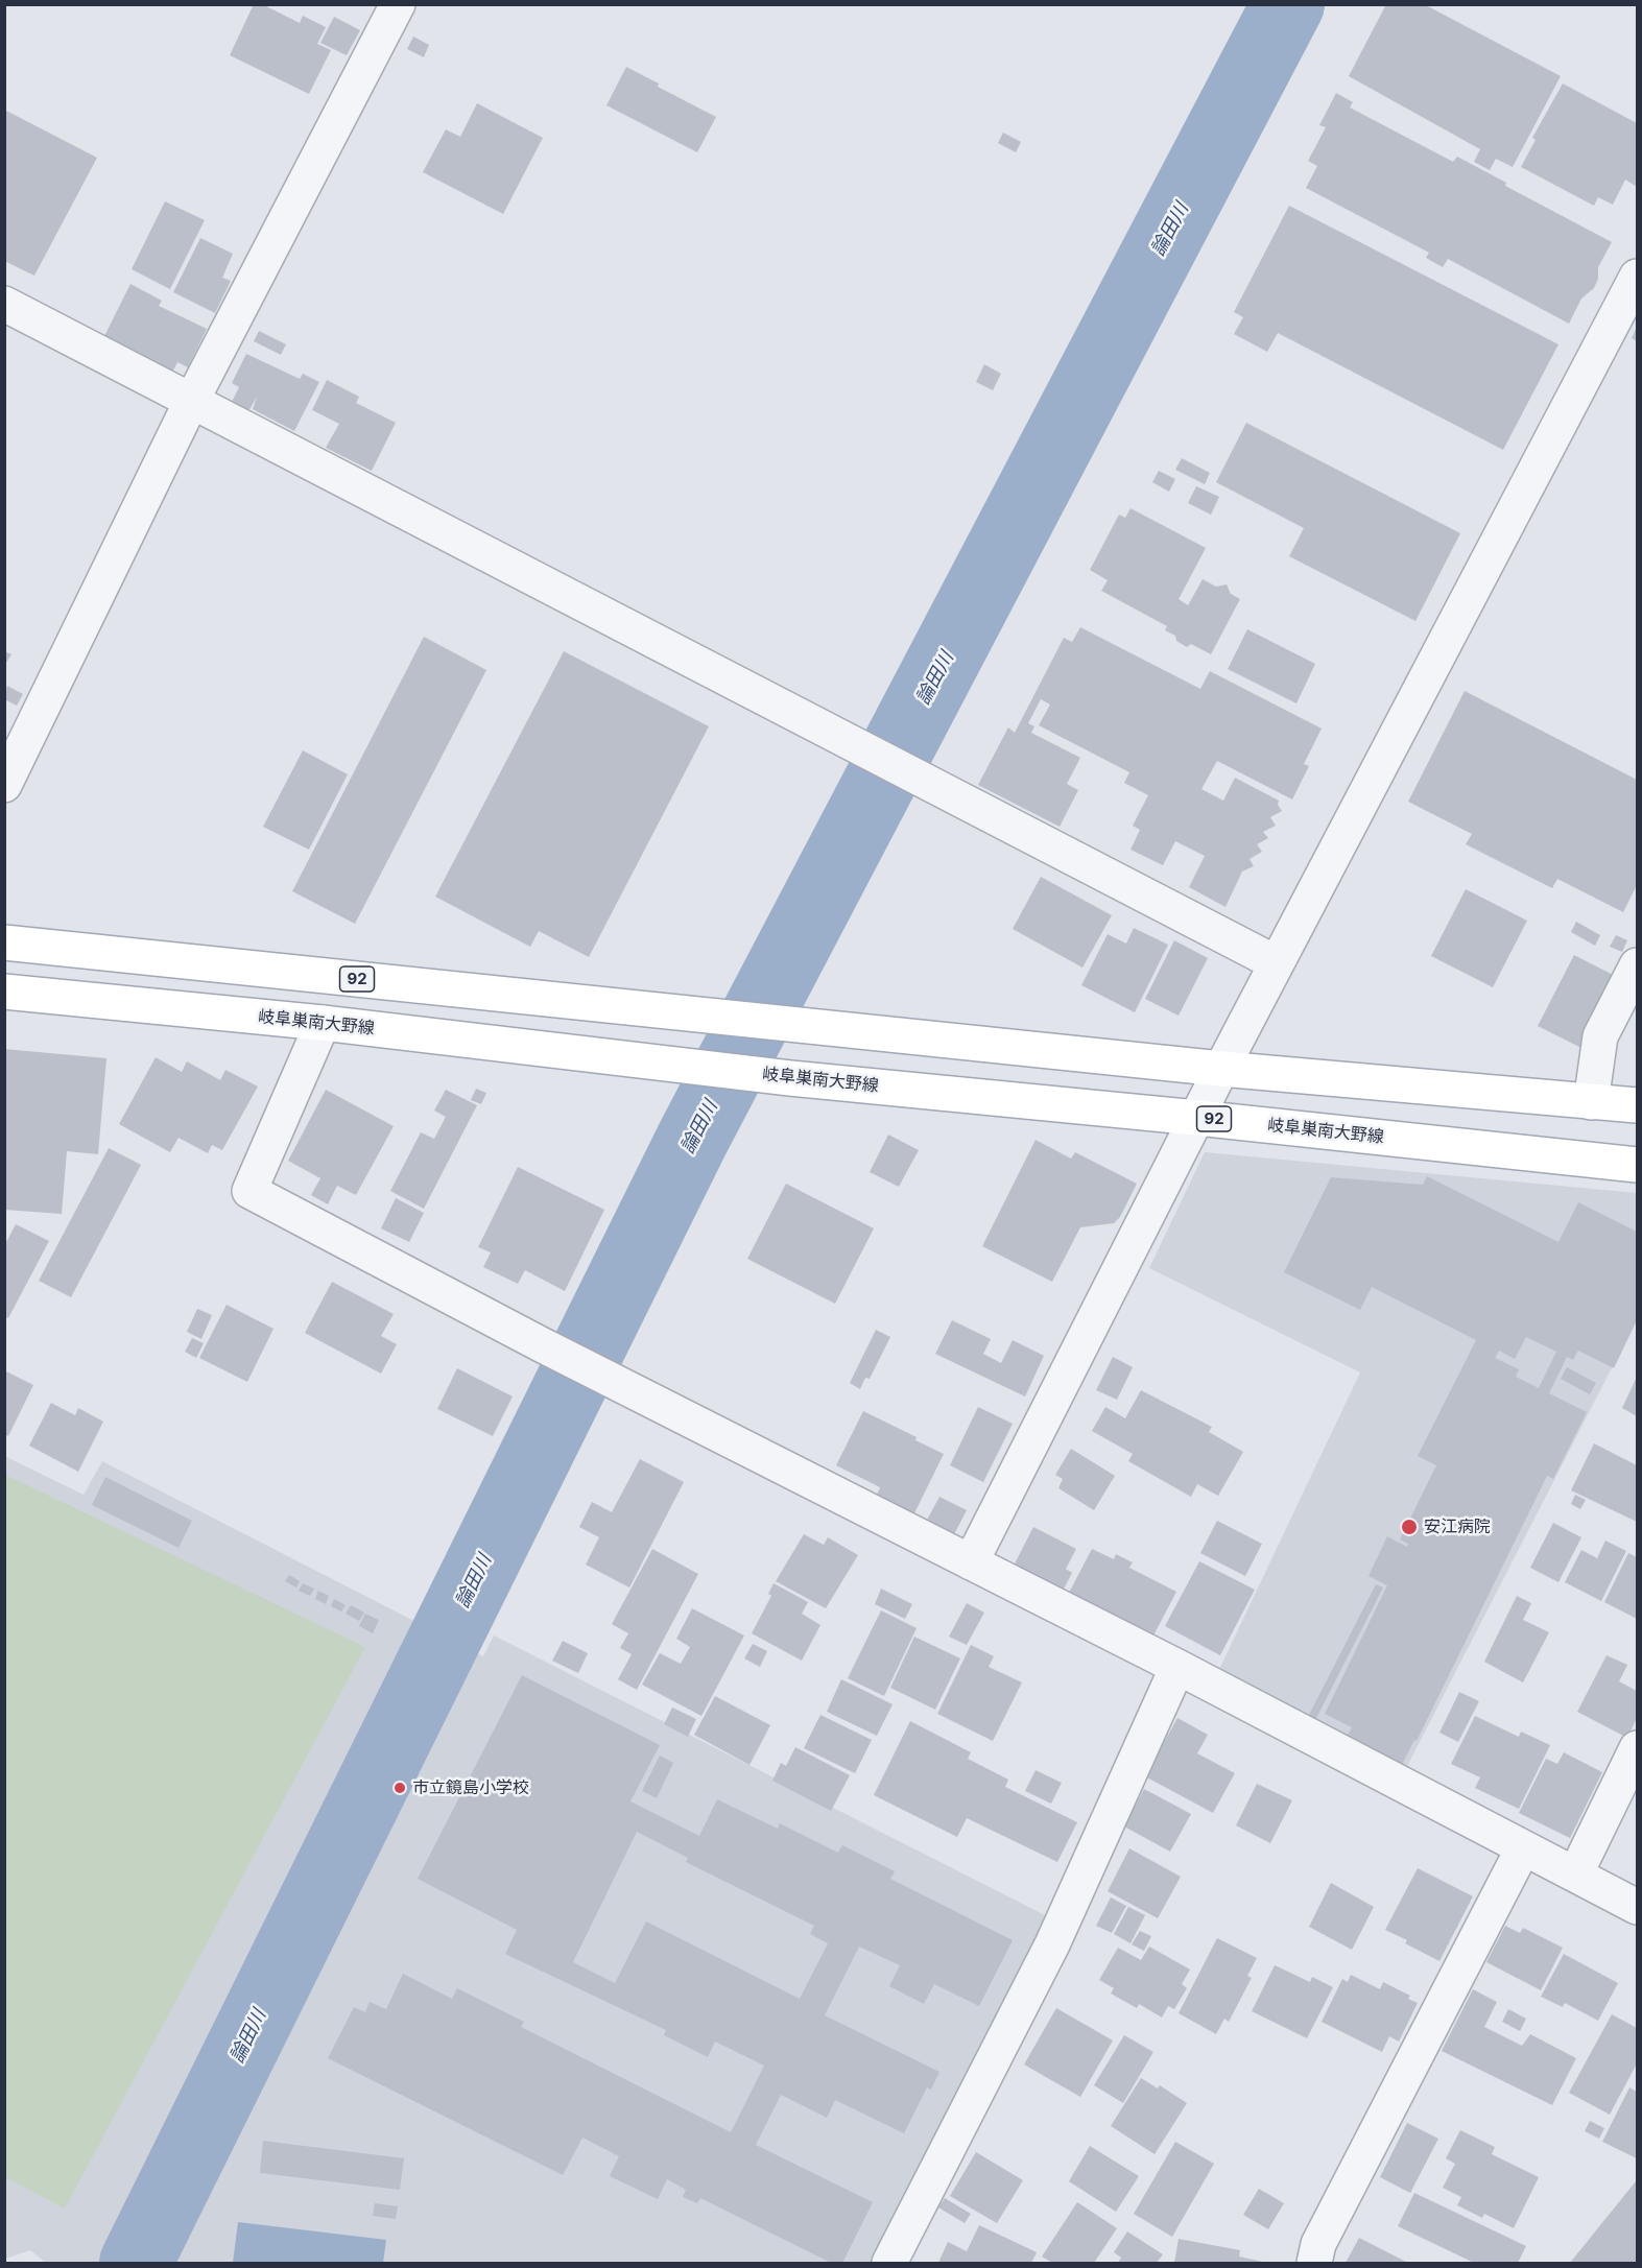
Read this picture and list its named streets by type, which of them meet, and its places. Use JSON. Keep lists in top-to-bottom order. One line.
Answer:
{"streets":{"main road":["92","岐阜巣南大野線"]},"water":["論田川"],"places":["安江病院","市立鏡島小学校"]}
